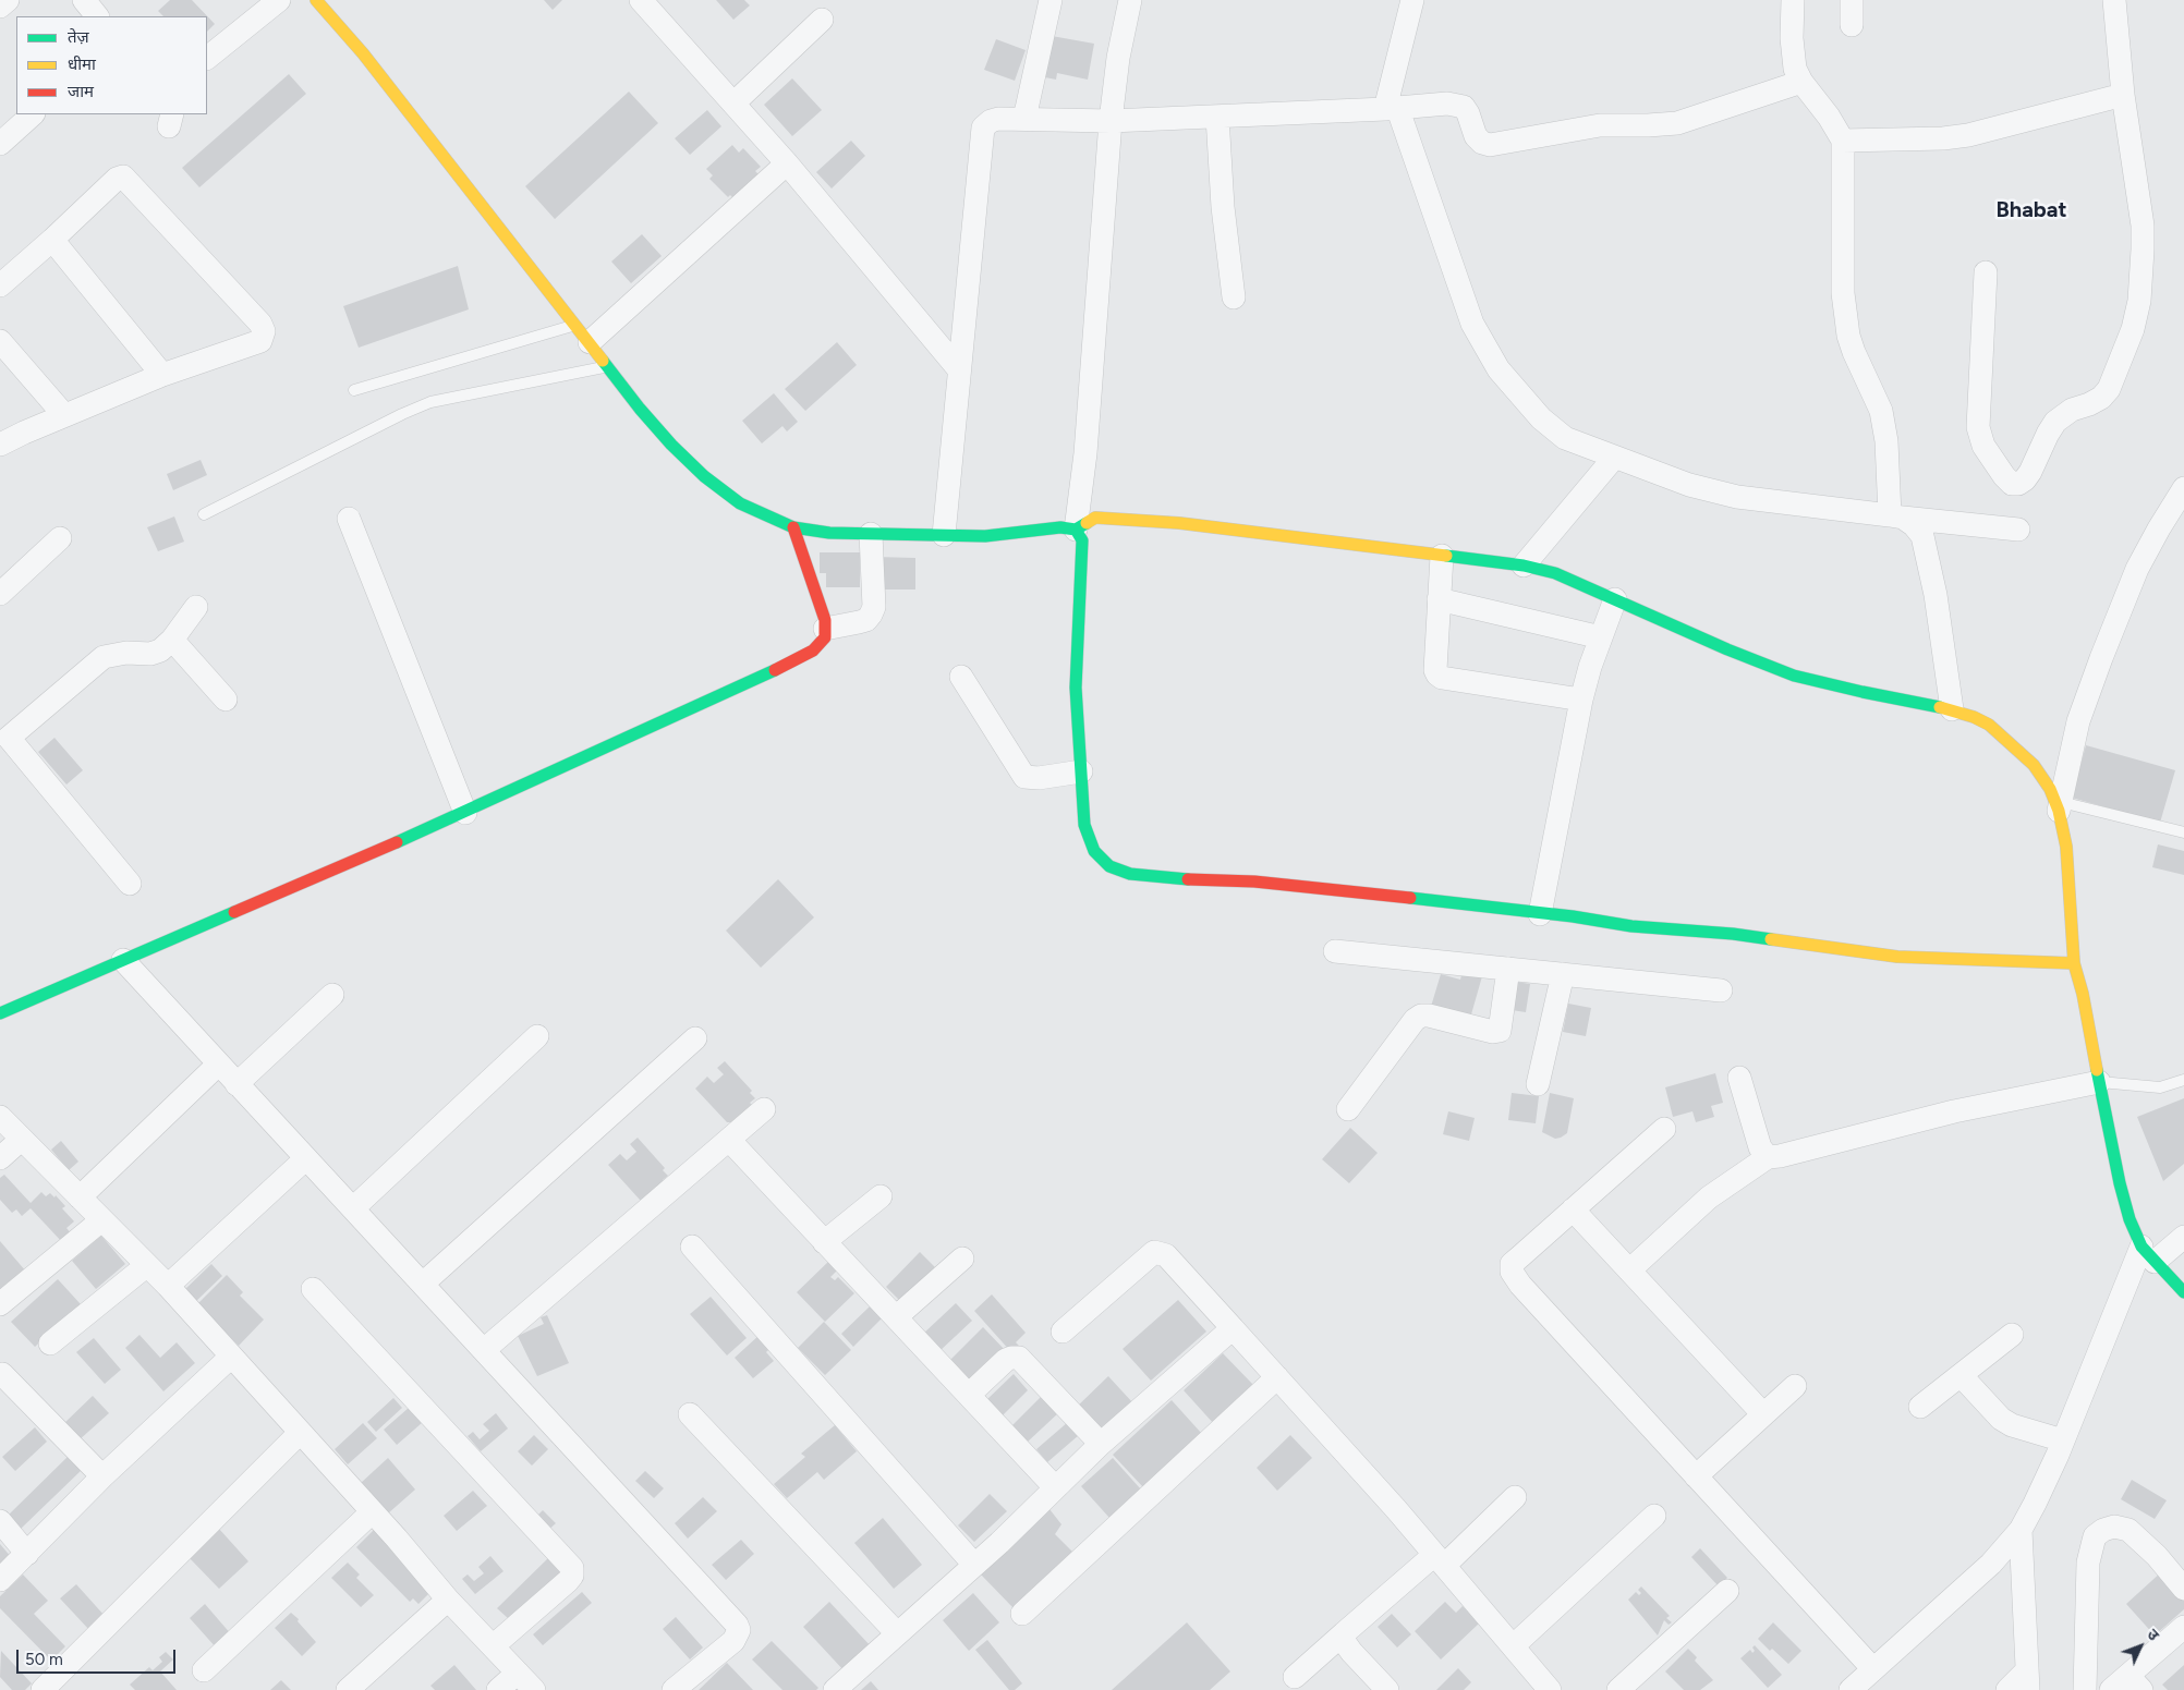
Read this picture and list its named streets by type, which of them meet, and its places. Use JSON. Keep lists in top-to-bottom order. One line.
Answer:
{"districts":["Bhabat"],"legend":["तेज़","धीमा","जाम"],"scale_bar":"50 m","north":"top right"}
